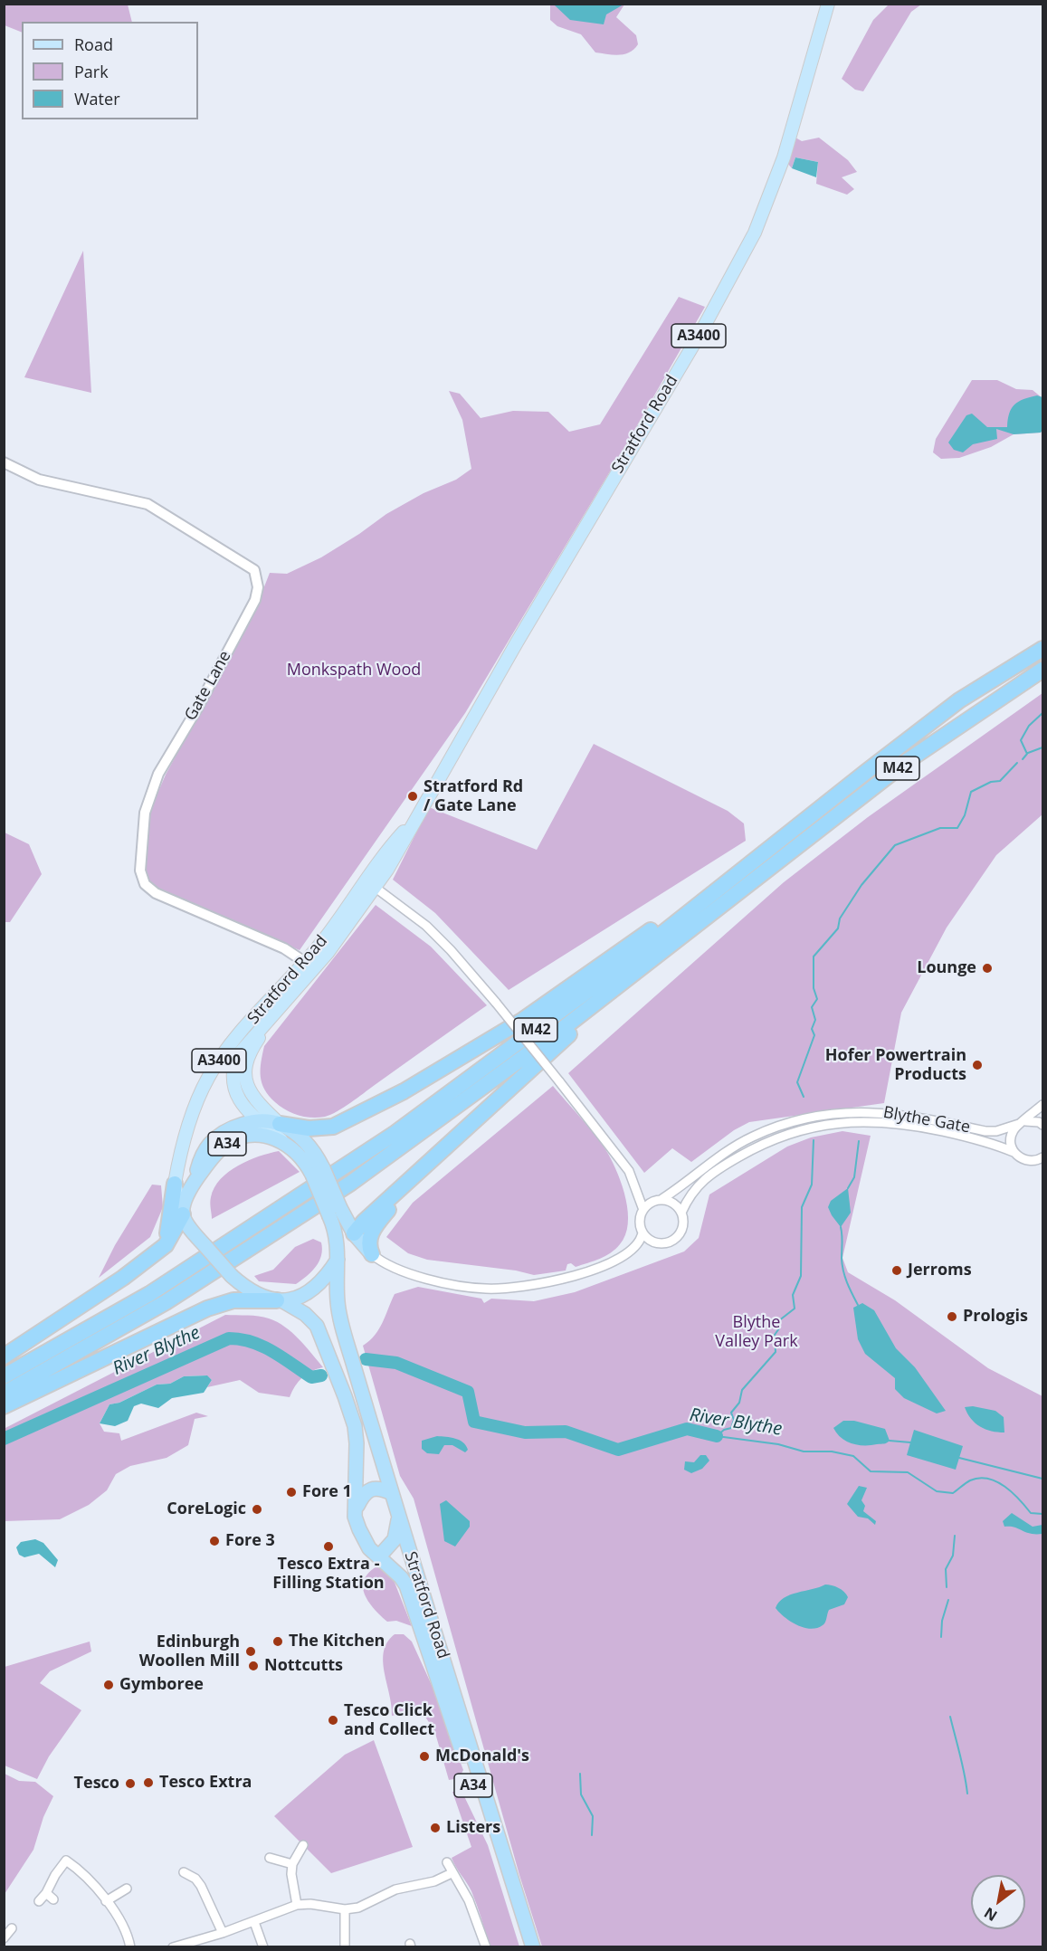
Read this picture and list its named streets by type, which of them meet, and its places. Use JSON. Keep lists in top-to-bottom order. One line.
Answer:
{"streets":{"highway":["Stratford Road","M42","A34"],"main road":["A3400"],"street":["Gate Lane","Blythe Gate"]},"crossings":[["Stratford Road","Gate Lane"],["Stratford Road","A34"]],"water":["River Blythe"],"parks":["Monkspath Wood","Blythe Valley Park"],"places":["Stratford Rd / Gate Lane","Lounge","Hofer Powertrain Products","Jerroms","Prologis","Fore 1","CoreLogic","Fore 3","Tesco Extra - Filling Station","The Kitchen","Edinburgh Woollen Mill","Nottcutts","Gymboree","Tesco Click and Collect","McDonald's","Tesco Extra","Tesco","Listers"],"legend":["Road","Park","Water"],"north":"bottom left"}
